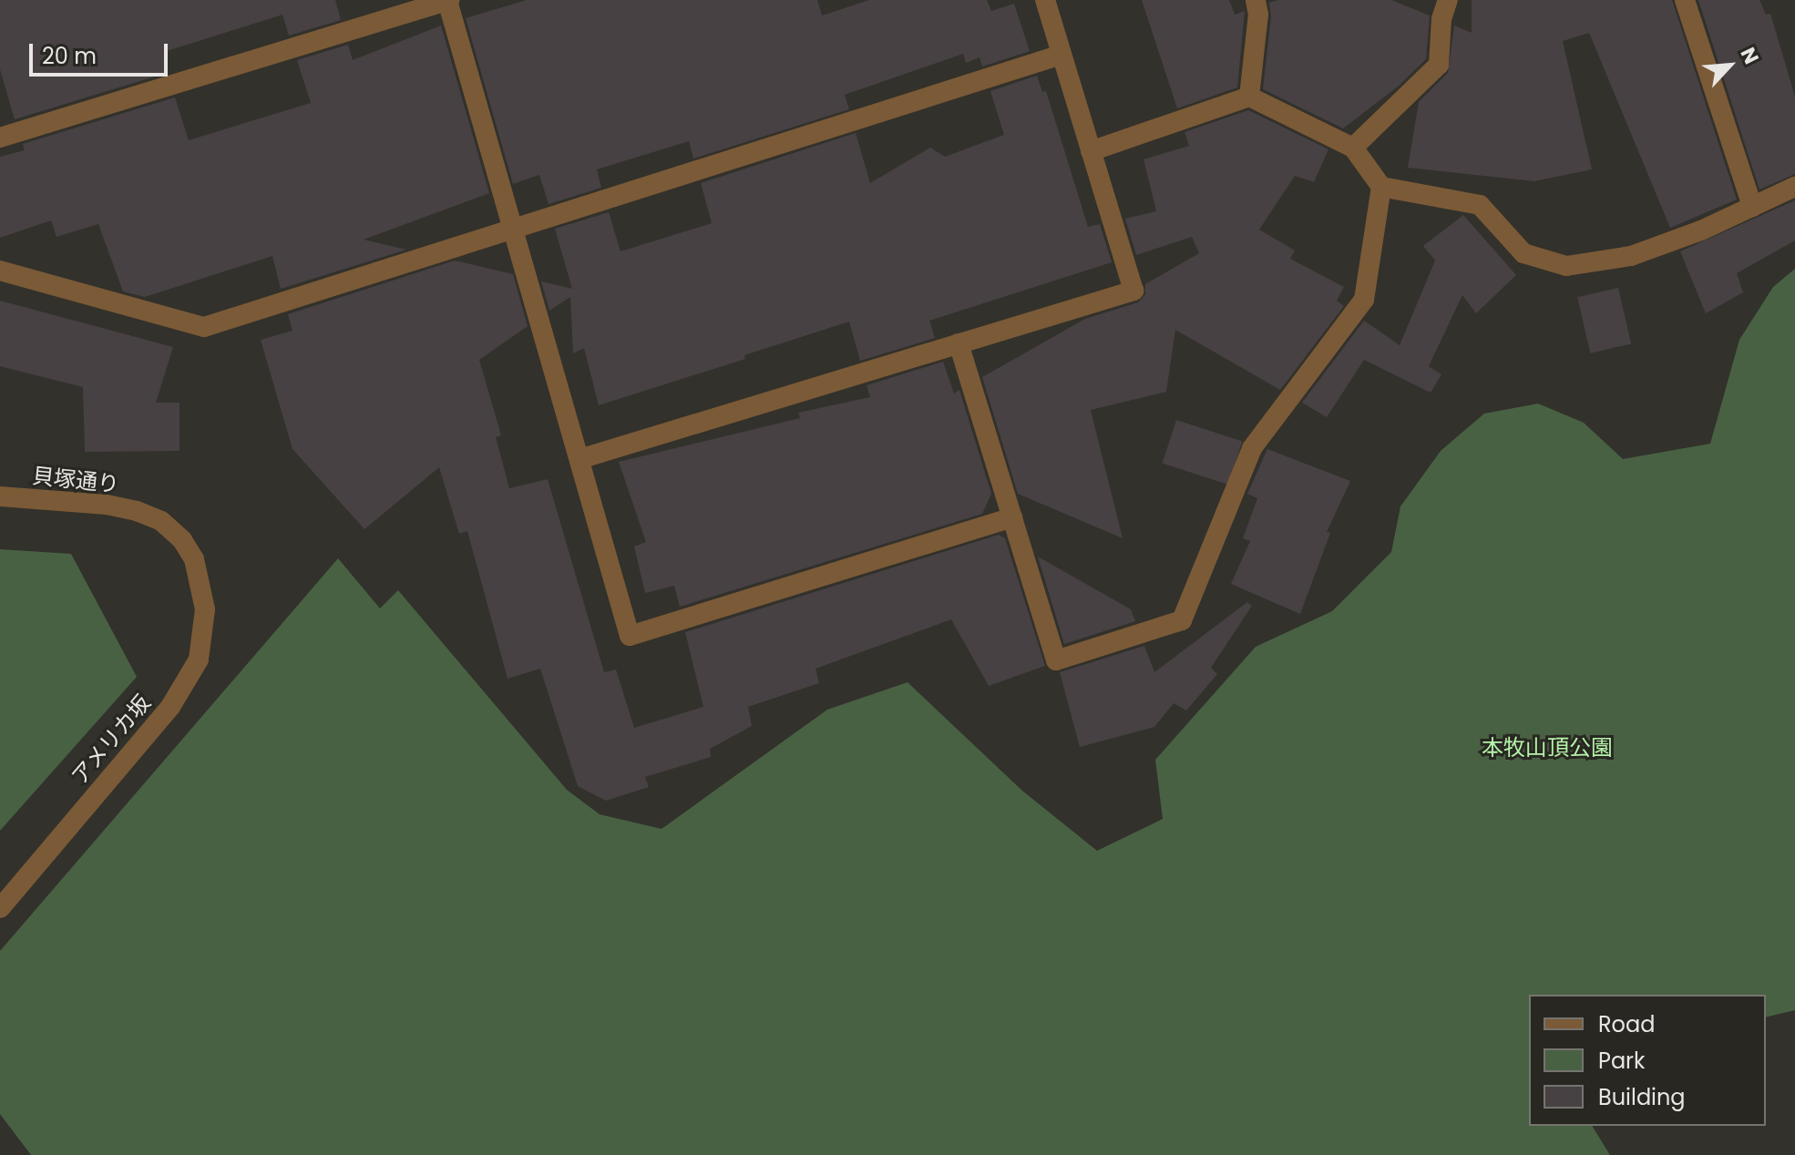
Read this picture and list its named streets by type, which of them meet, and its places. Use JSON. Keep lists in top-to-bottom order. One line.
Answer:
{"streets":{"street":["貝塚通り","アメリカ坂"]},"crossings":[["貝塚通り","アメリカ坂"]],"parks":["本牧山頂公園"],"legend":["Road","Park","Building"],"scale_bar":"20 m","north":"top right"}
